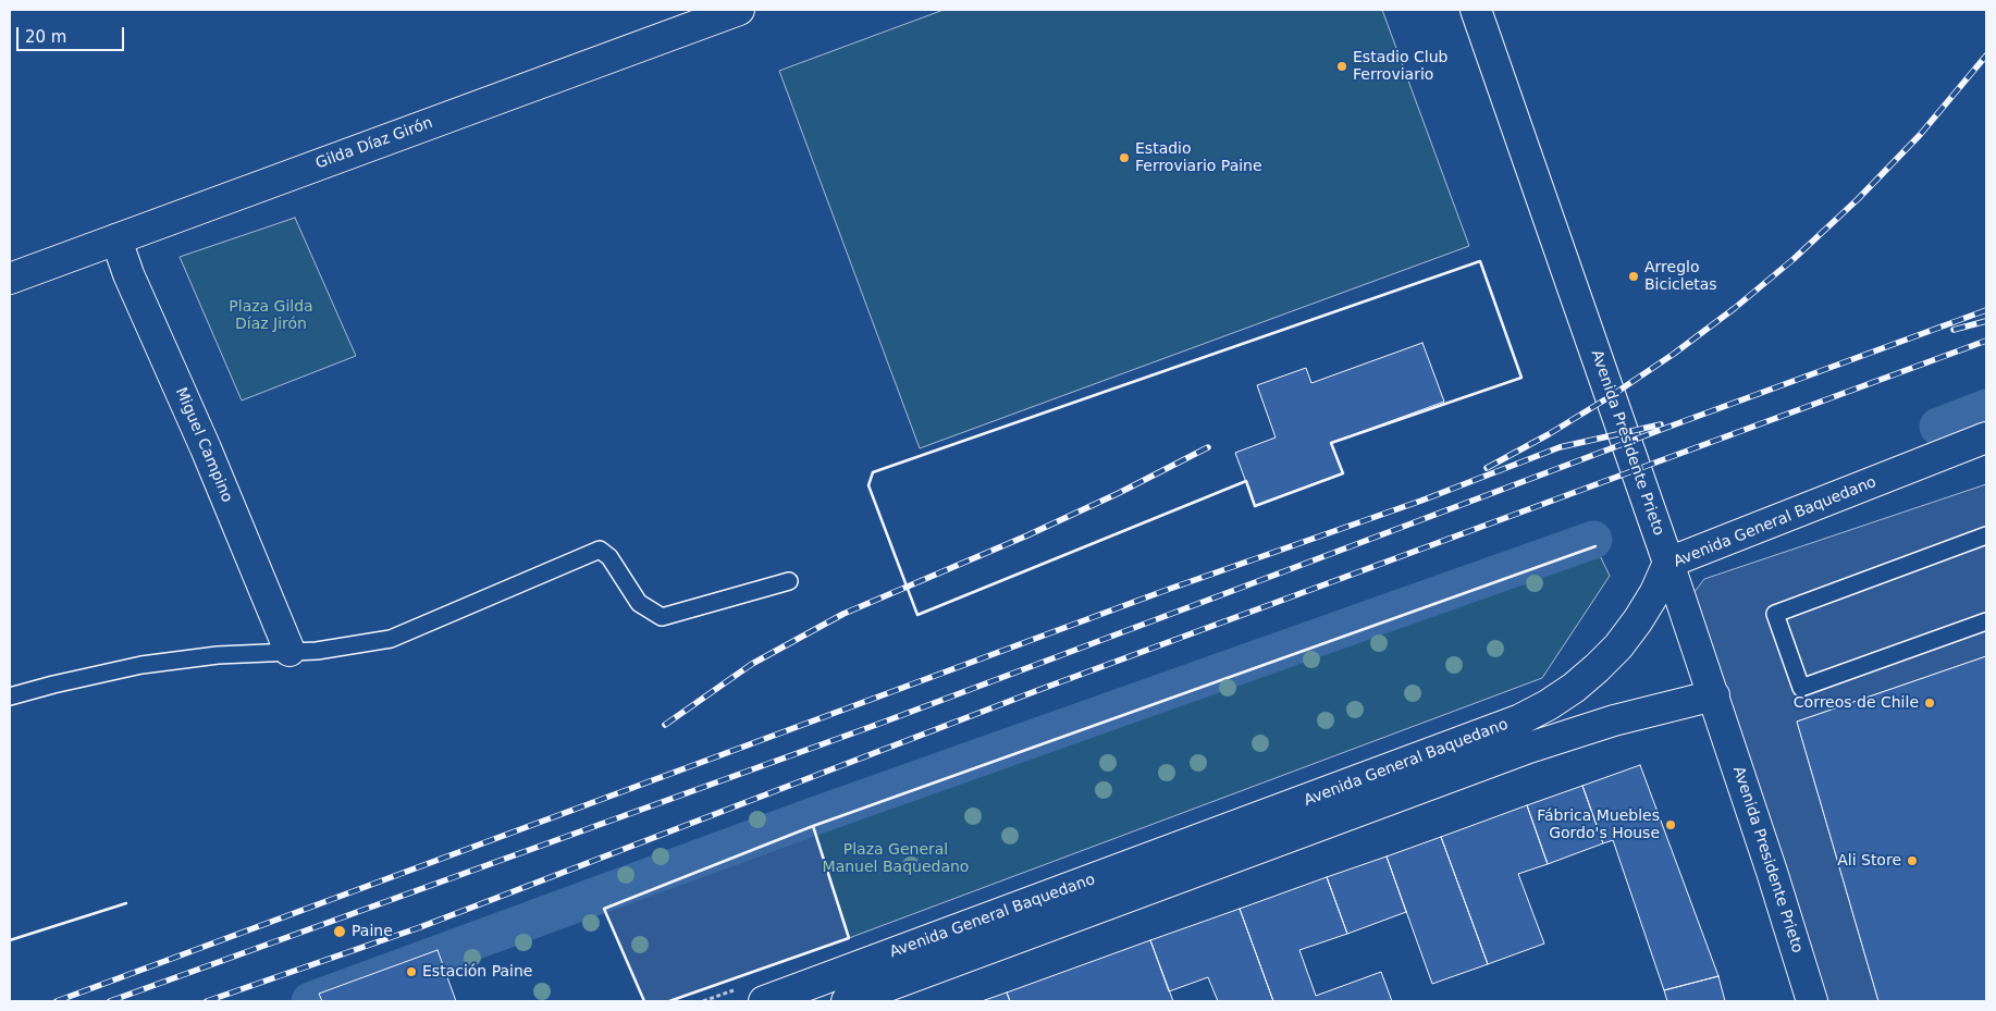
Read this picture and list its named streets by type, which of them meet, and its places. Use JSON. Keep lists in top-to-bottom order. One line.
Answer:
{"streets":{"main road":["Gilda Díaz Girón","Avenida Presidente Prieto","Miguel Campino","Avenida General Baquedano"]},"crossings":[["Gilda Díaz Girón","Miguel Campino"],["Avenida Presidente Prieto","Avenida General Baquedano"]],"parks":["Plaza Gilda Díaz Jirón","Plaza General Manuel Baquedano"],"places":["Estadio Club Ferroviario","Estadio Ferroviario Paine","Arreglo Bicicletas","Correos de Chile","Fábrica Muebles Gordo's House","Ali Store","Paine","Estación Paine"],"scale_bar":"20 m"}
